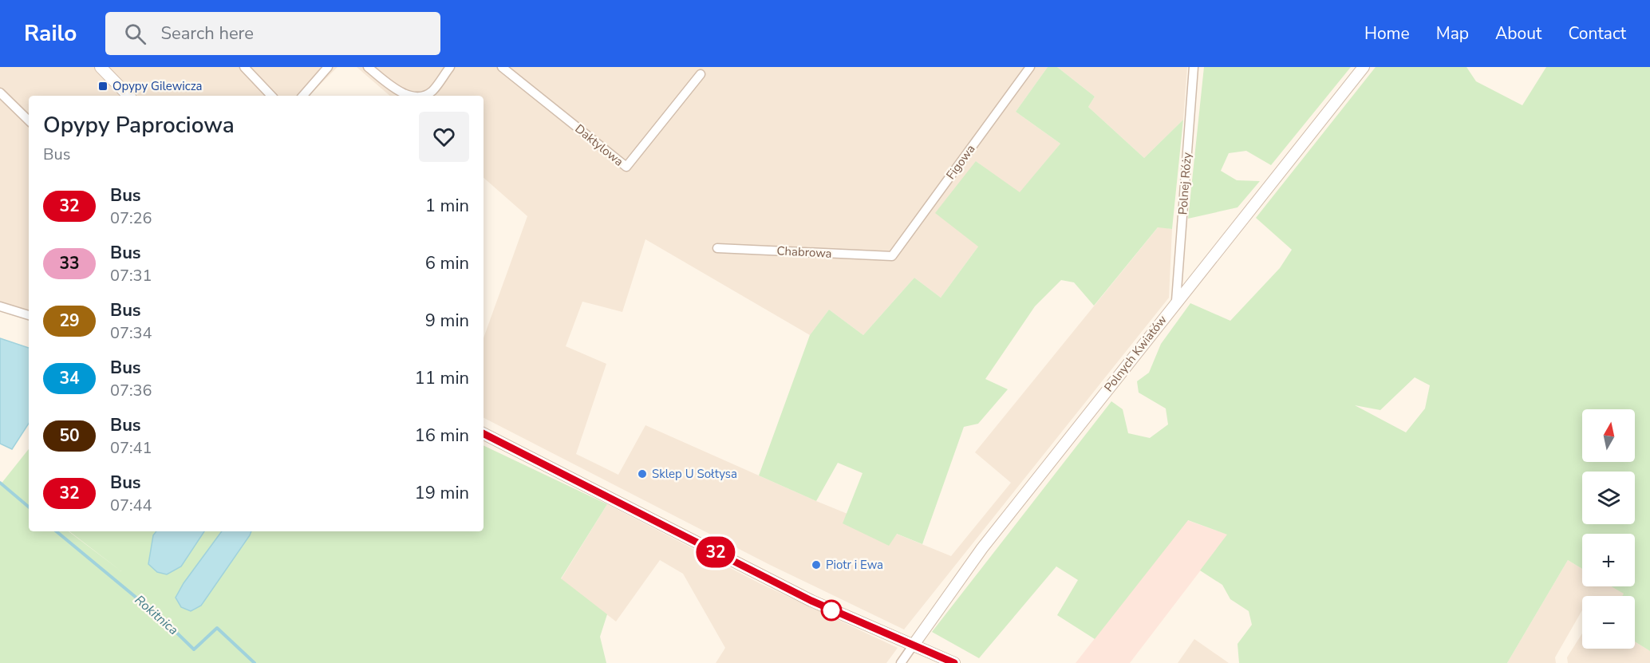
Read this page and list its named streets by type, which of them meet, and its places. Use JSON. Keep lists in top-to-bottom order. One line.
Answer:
{"streets":{"street":["Daktylowa","Figowa","Polnej Róży","Chabrowa","Polnych Kwiatów"]},"crossings":[["Figowa","Chabrowa"],["Polnej Róży","Polnych Kwiatów"]],"water":["Rokitnica"],"places":{"transit":["Opypy Gilewicza"],"other":["Sklep U Sołtysa","Piotr i Ewa"]},"lines":["bus line 32"],"north":"top","page":{"header":"Railo","search":"Search here","nav":["Home","Map","About","Contact"],"on_map":"32","heading":["Opypy Paprociowa","Bus"],"list":[{"mark":"32","name":"Bus","note":"07:26","value":"1 min"},{"mark":"33","name":"Bus","note":"07:31","value":"6 min"},{"mark":"29","name":"Bus","note":"07:34","value":"9 min"},{"mark":"34","name":"Bus","note":"07:36","value":"11 min"},{"mark":"50","name":"Bus","note":"07:41","value":"16 min"},{"mark":"32","name":"Bus","note":"07:44","value":"19 min"}],"map_buttons":["+","−"]}}
